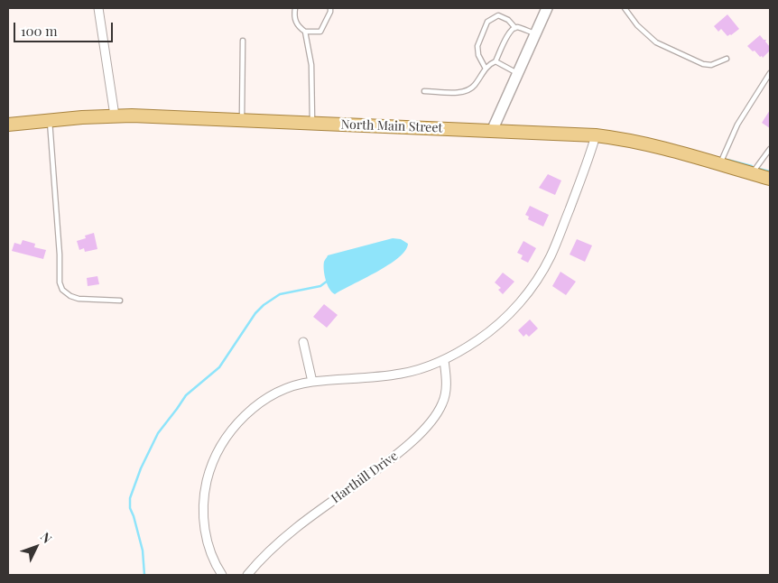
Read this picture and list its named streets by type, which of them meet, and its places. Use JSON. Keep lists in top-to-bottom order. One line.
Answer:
{"streets":{"main road":["North Main Street"],"street":["Harthill Drive"]},"scale_bar":"100 m","north":"top right"}
